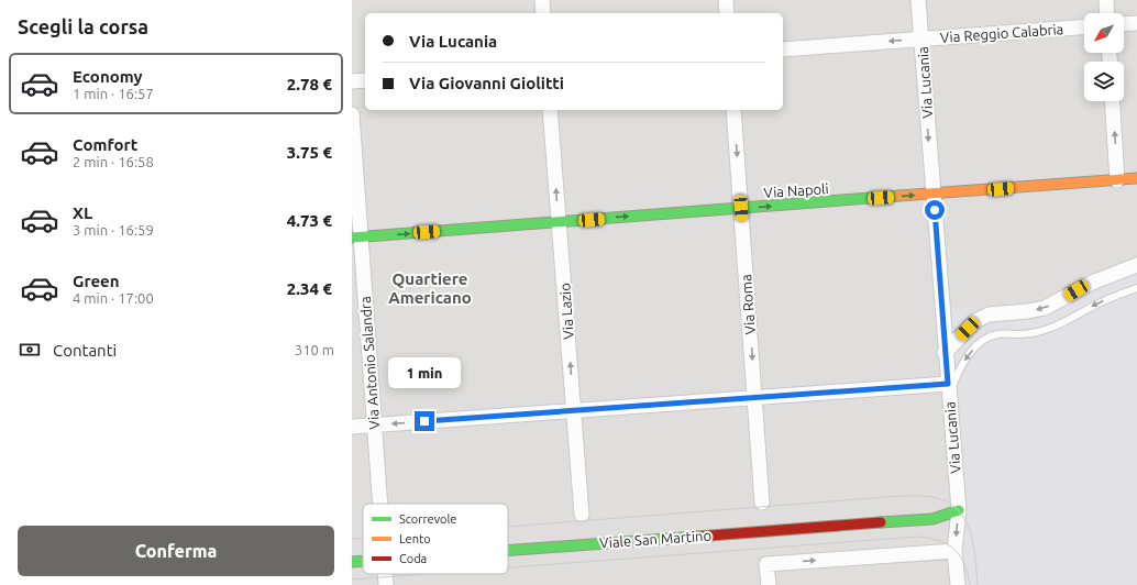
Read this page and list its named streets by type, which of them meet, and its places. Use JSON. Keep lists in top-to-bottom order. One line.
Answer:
{"streets":{"street":["Via Reggio Calabria","Via Lucania","Via Napoli","Via Roma","Via Lazio","Via Antonio Salandra","Viale San Martino"]},"crossings":[["Via Reggio Calabria","Via Lucania"],["Via Lucania","Via Napoli"],["Via Lucania","Viale San Martino"],["Via Napoli","Via Roma"],["Via Napoli","Via Lazio"],["Via Napoli","Via Antonio Salandra"]],"one_way":["Via Reggio Calabria","Via Napoli","Via Roma","Via Lazio"],"districts":["Quartiere Americano"],"legend":["Scorrevole","Lento","Coda"],"north":"bottom left","page":{"heading":"Scegli la corsa","banner":["Via Lucania","Via Giovanni Giolitti"],"list":[{"name":"Economy","note":"1 min · 16:57","value":"2.78 €"},{"name":"Comfort","note":"2 min · 16:58","value":"3.75 €"},{"name":"XL","note":"3 min · 16:59","value":"4.73 €"},{"name":"Green","note":"4 min · 17:00","value":"2.34 €"}],"pay":["Contanti","310 m"],"bubble":"1 min","buttons":"Conferma"}}
